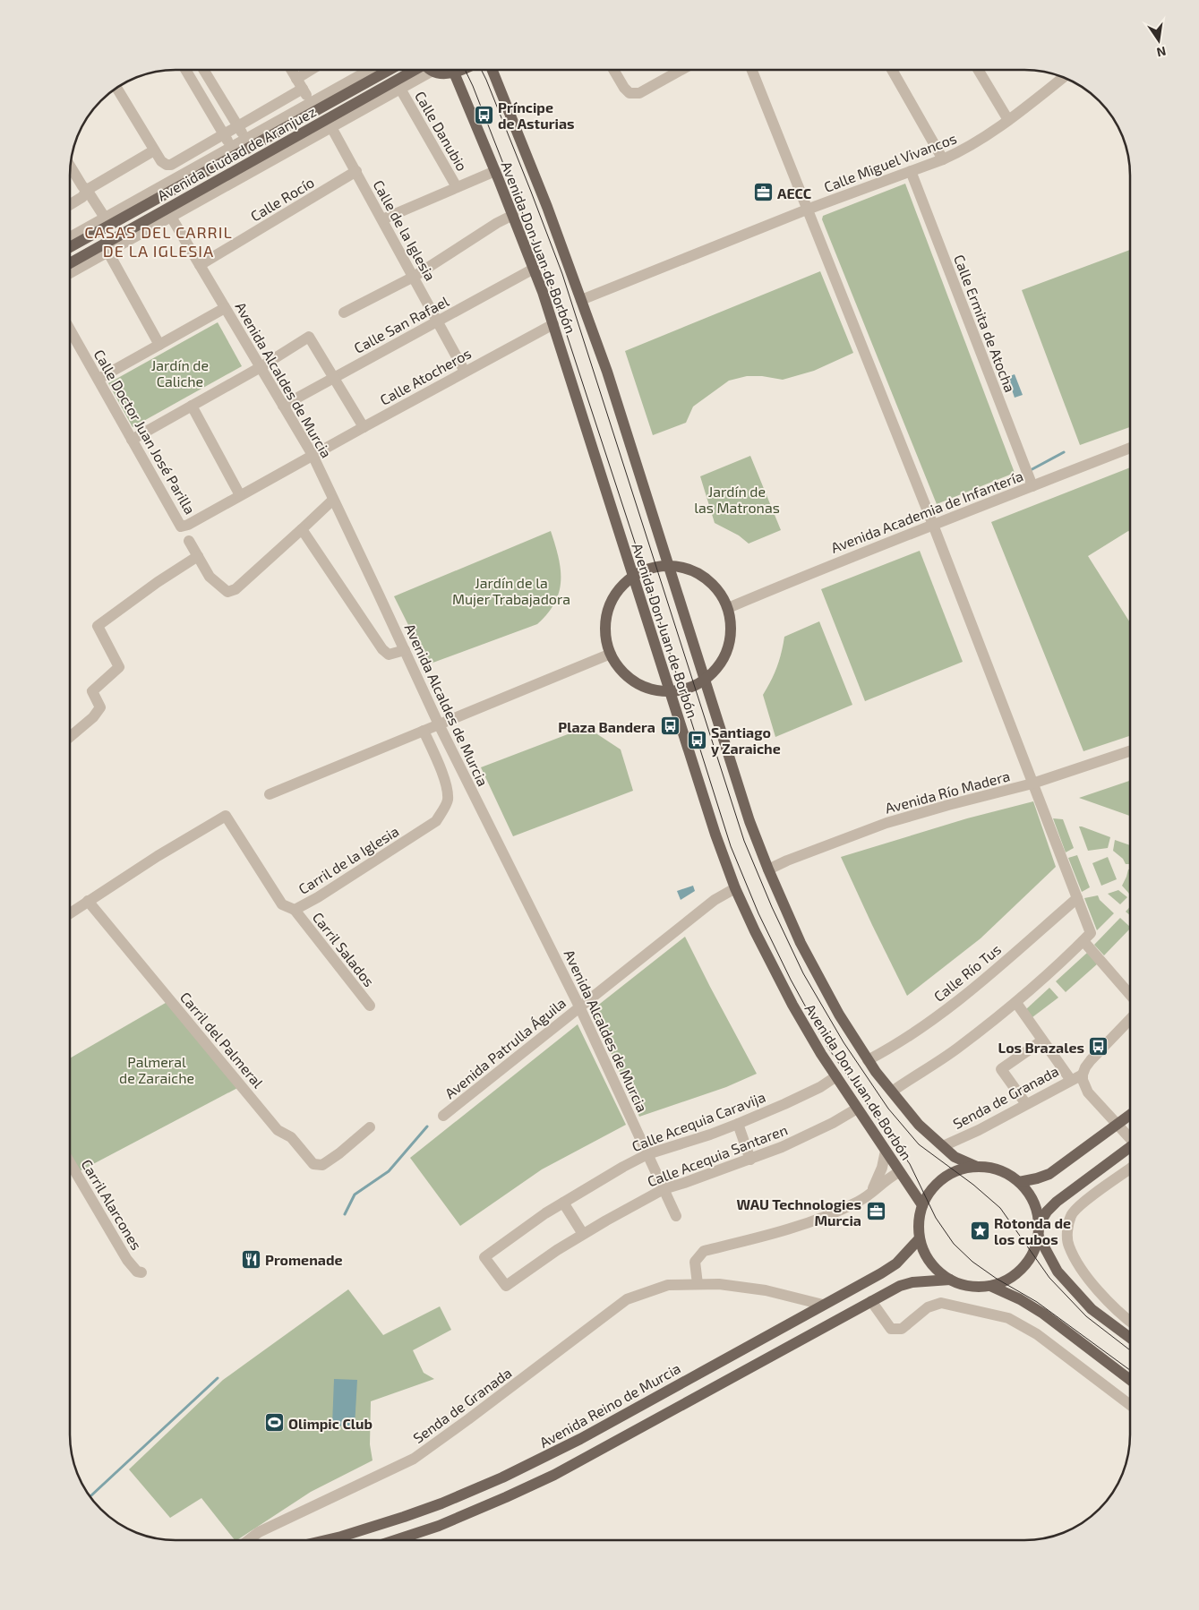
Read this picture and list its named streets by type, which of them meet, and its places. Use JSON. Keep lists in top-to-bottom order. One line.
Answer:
{"streets":{"main road":["Avenida Ciudad de Aranjuez","Avenida Don Juan de Borbón","Avenida Reino de Murcia"],"street":["Calle Danubio","Calle Miguel Vivancos","Calle Rocío","Calle de la Iglesia","Calle Ermita de Atocha","Calle San Rafael","Calle Atocheros","Avenida Alcaldes de Murcia","Calle Doctor Juan José Parilla","Avenida Academia de Infantería","Avenida Río Madera","Carril de la Iglesia","Carril Salados","Calle Río Tus","Carril del Palmeral","Avenida Patrulla Águila","Senda de Granada","Calle Acequia Caravija","Calle Acequia Santaren","Carril Alarcones"]},"crossings":[["Calle Miguel Vivancos","Avenida Don Juan de Borbón"],["Calle Miguel Vivancos","Calle Ermita de Atocha"],["Calle Rocío","Calle de la Iglesia"],["Calle Rocío","Avenida Alcaldes de Murcia"],["Calle de la Iglesia","Calle San Rafael"],["Calle de la Iglesia","Calle Atocheros"],["Avenida Don Juan de Borbón","Calle San Rafael"],["Avenida Don Juan de Borbón","Calle Atocheros"],["Avenida Don Juan de Borbón","Avenida Río Madera"],["Avenida Don Juan de Borbón","Calle Río Tus"],["Avenida Don Juan de Borbón","Avenida Patrulla Águila"],["Avenida Don Juan de Borbón","Senda de Granada"],["Avenida Don Juan de Borbón","Calle Acequia Caravija"],["Avenida Don Juan de Borbón","Calle Acequia Santaren"],["Avenida Don Juan de Borbón","Avenida Reino de Murcia"],["Calle Ermita de Atocha","Avenida Academia de Infantería"],["Calle San Rafael","Avenida Alcaldes de Murcia"],["Calle Atocheros","Avenida Alcaldes de Murcia"],["Calle Atocheros","Calle Doctor Juan José Parilla"],["Avenida Alcaldes de Murcia","Calle Doctor Juan José Parilla"],["Avenida Alcaldes de Murcia","Avenida Patrulla Águila"],["Avenida Alcaldes de Murcia","Calle Acequia Caravija"],["Avenida Alcaldes de Murcia","Calle Acequia Santaren"],["Carril de la Iglesia","Carril Salados"],["Carril de la Iglesia","Carril del Palmeral"],["Senda de Granada","Avenida Reino de Murcia"],["Calle Acequia Caravija","Calle Acequia Santaren"]],"districts":["CASAS DEL CARRIL DE LA IGLESIA"],"parks":["Jardín de Caliche","Jardín de las Matronas","Jardín de la Mujer Trabajadora","Palmeral de Zaraiche"],"places":{"bus stop":["Príncipe de Asturias","Plaza Bandera","Santiago y Zaraiche","Los Brazales"],"office":["AECC","WAU Technologies Murcia"],"place":["Rotonda de los cubos"],"restaurant":["Promenade"],"sports":["Olimpic Club"]},"north":"bottom"}
